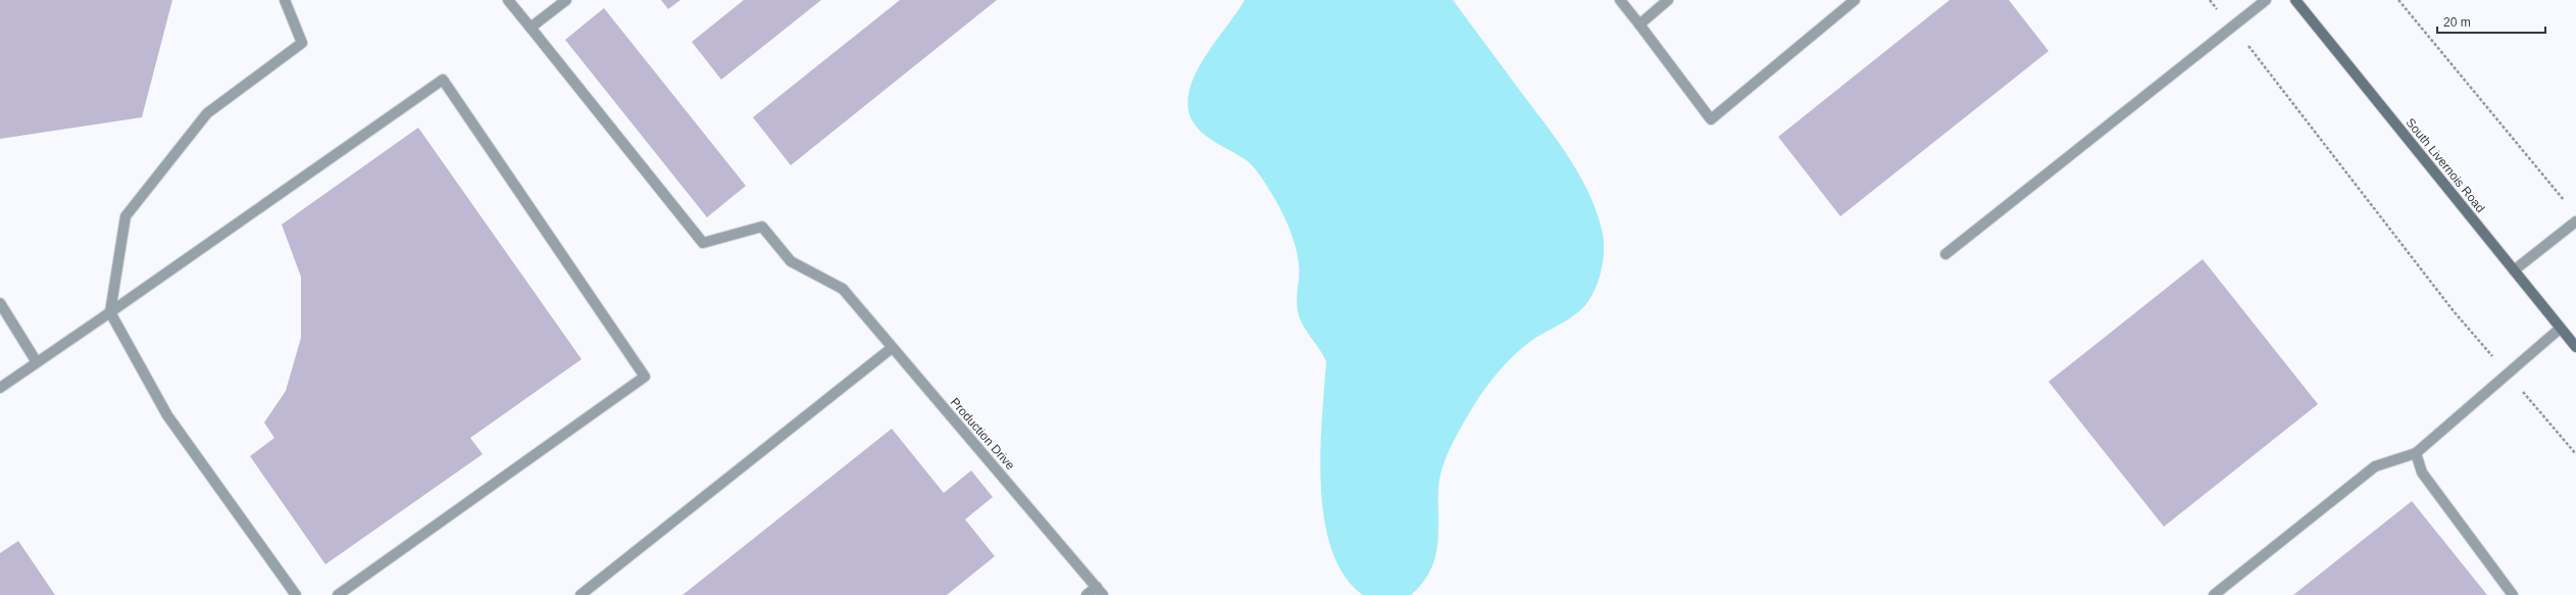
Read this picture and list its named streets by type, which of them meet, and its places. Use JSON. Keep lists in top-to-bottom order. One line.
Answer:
{"streets":{"main road":["South Livernois Road"],"street":["Production Drive"]},"scale_bar":"20 m"}
